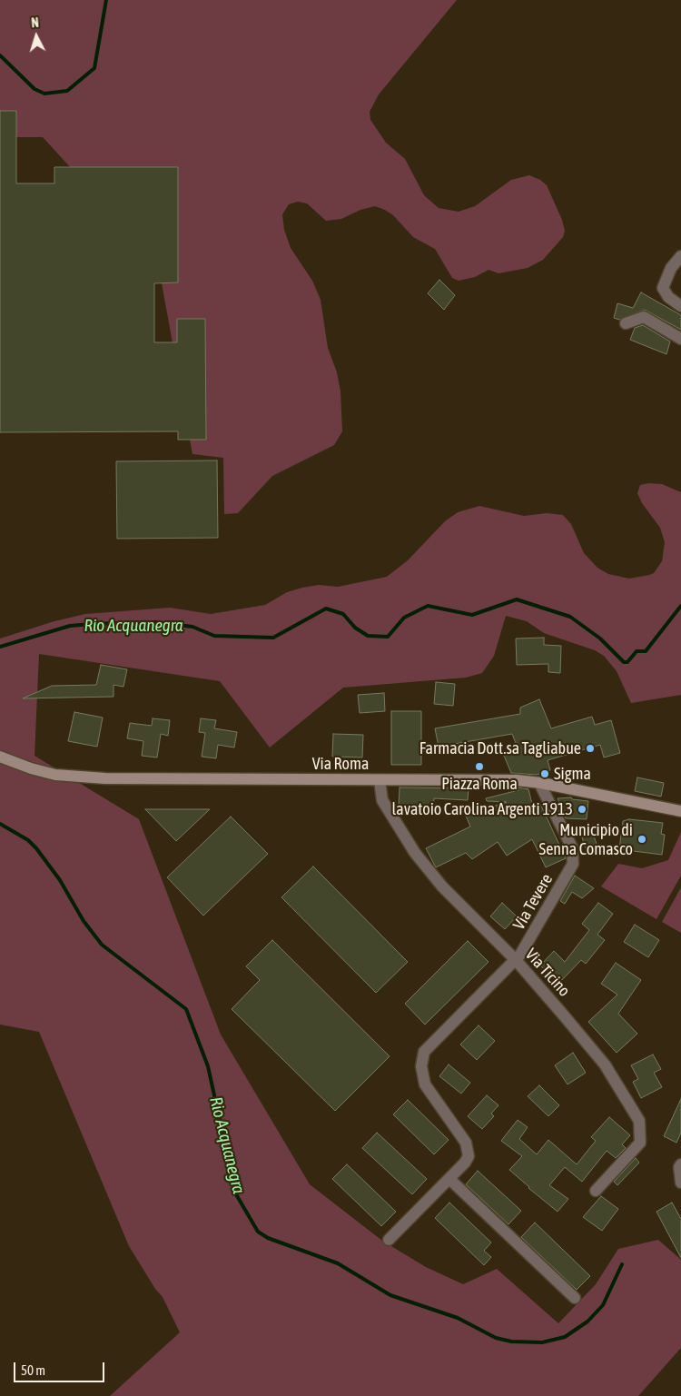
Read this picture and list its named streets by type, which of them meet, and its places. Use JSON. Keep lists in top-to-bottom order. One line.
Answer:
{"streets":{"street":["Via Roma","Via Tevere","Via Ticino"]},"crossings":[["Via Roma","Via Tevere"],["Via Roma","Via Ticino"],["Via Tevere","Via Ticino"]],"water":["Rio Acquanegra"],"places":["Farmacia Dott.sa Tagliabue","Piazza Roma","Sigma","lavatoio Carolina Argenti 1913","Municipio di Senna Comasco"],"scale_bar":"50 m","north":"top"}
